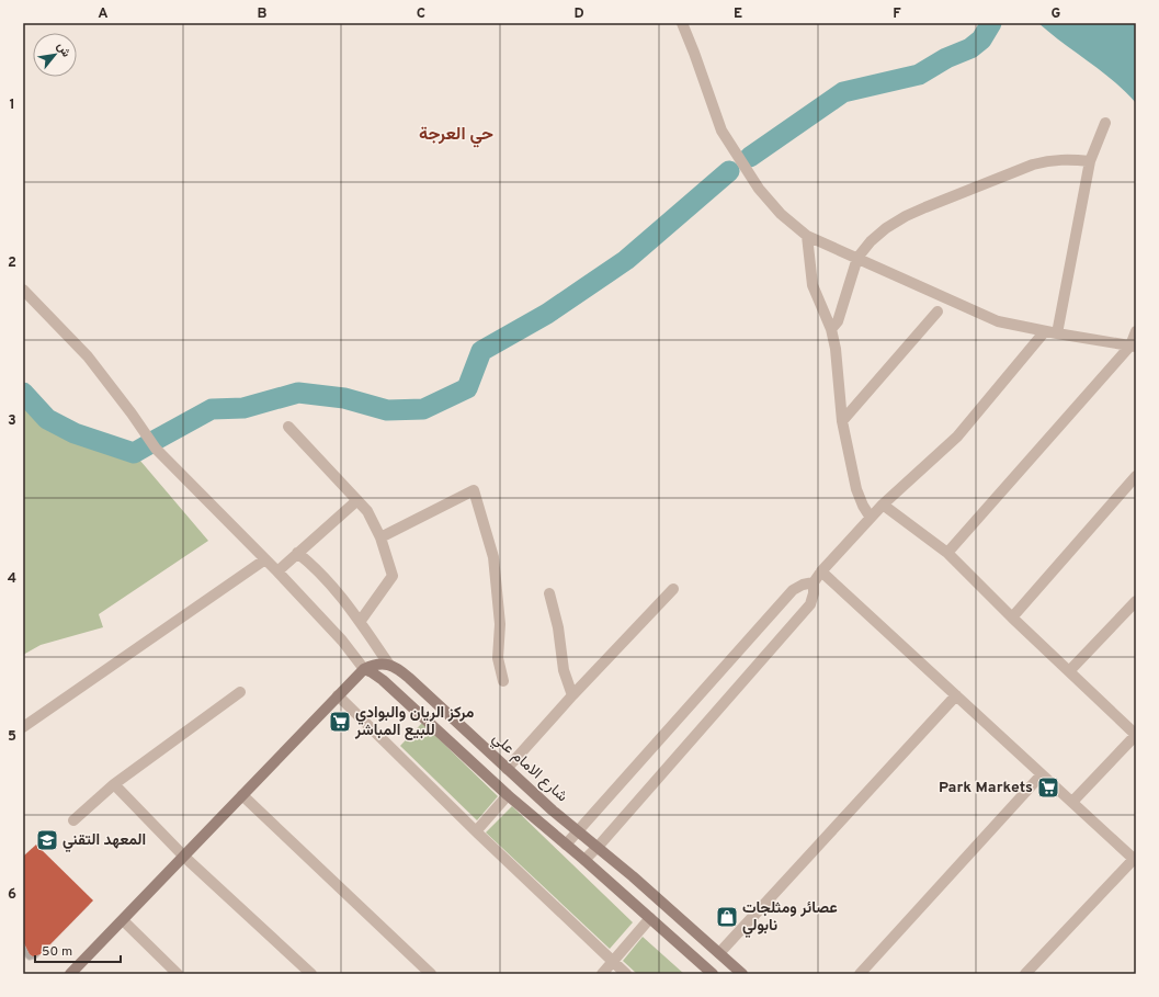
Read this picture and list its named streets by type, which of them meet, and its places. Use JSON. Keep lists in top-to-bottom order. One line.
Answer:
{"streets":{"street":["شارع الامام علي"]},"districts":["حي العرجة"],"places":{"supermarket":["مركز الريان والبوادي للبيع المباشر","Park Markets"],"school or university":["المعهد التقني"],"shop":["عصائر ومثلجات نابولي"]},"scale_bar":"50 m","north":"top right","grid":{"columns":["A","B","C","D","E","F","G"],"rows":["1","2","3","4","5","6"]}}
